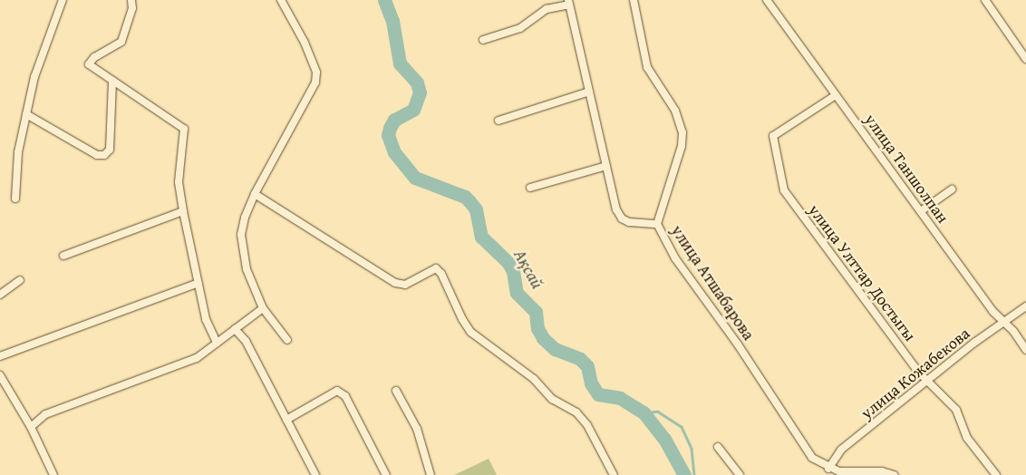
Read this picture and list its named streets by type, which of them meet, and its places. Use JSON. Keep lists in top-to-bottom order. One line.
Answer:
{"streets":{"street":["улица Таншолпан","улица Улттар Достыгы","улица Атшабарова","улица Кожабекова"]},"crossings":[["улица Таншолпан","улица Улттар Достыгы"],["улица Таншолпан","улица Кожабекова"],["улица Улттар Достыгы","улица Кожабекова"],["улица Атшабарова","улица Кожабекова"]],"water":["Ақсай"]}
